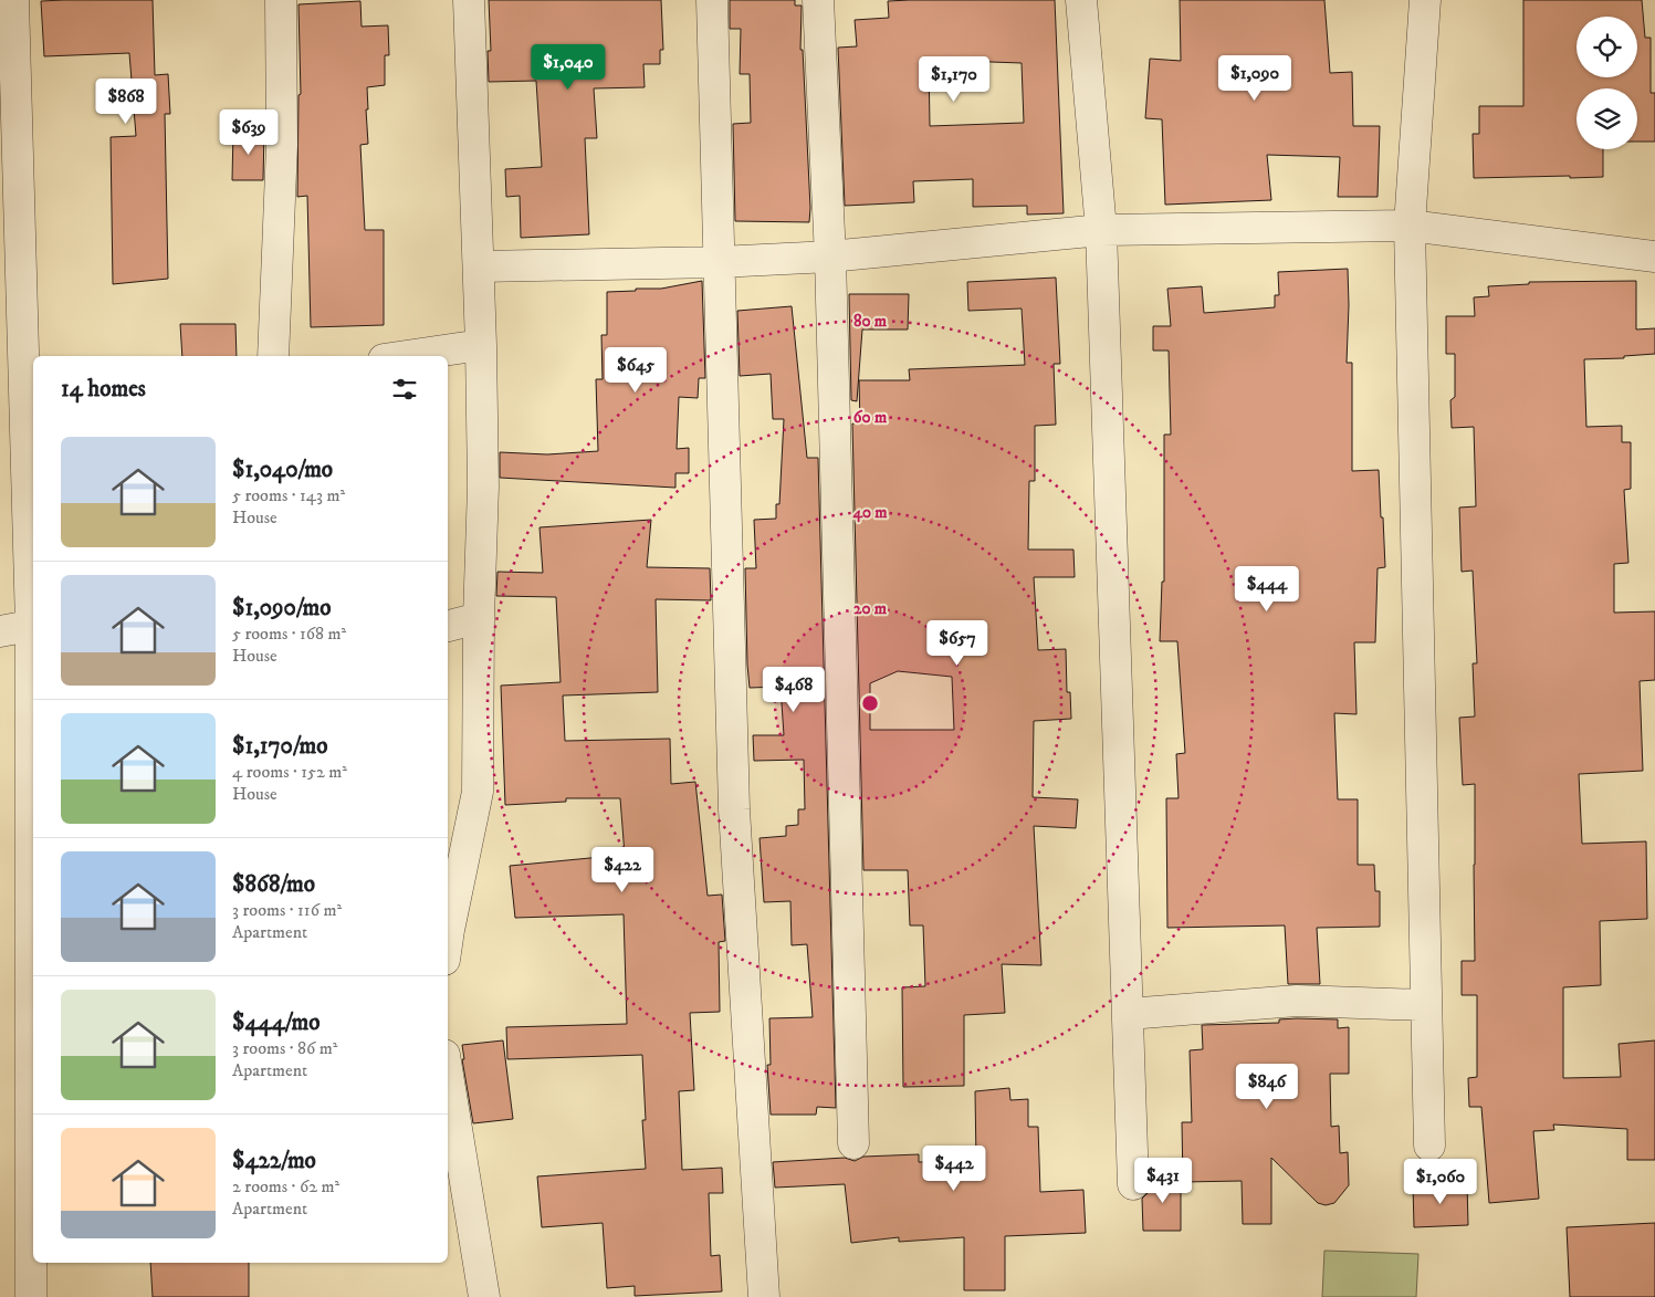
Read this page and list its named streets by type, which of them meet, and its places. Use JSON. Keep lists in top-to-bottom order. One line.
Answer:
{"page":{"price":["$1,040","$1,090","$1,170","$868","$639","$645","$444","$657","$468","$422","$846","$442","$431","$1,060"],"heading":"14 homes","list":[{"name":"$1,040/mo","note":"5 rooms · 143 m² · House"},{"name":"$1,090/mo","note":"5 rooms · 168 m² · House"},{"name":"$1,170/mo","note":"4 rooms · 152 m² · House"},{"name":"$868/mo","note":"3 rooms · 116 m² · Apartment"},{"name":"$444/mo","note":"3 rooms · 86 m² · Apartment"},{"name":"$422/mo","note":"2 rooms · 62 m² · Apartment"}]},"rings":["80 m","60 m","40 m","20 m"]}
